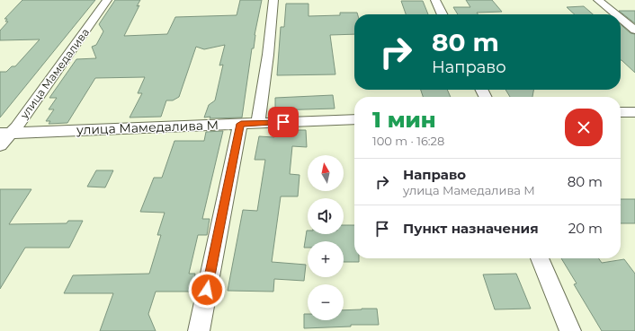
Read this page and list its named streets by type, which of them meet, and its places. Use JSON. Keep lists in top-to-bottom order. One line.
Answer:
{"streets":{"street":["улица Мамедалива","улица Мамедалива М"]},"crossings":[["улица Мамедалива","улица Мамедалива М"]],"north":"top","page":{"turn":["80 m","Направо"],"heading":["1 мин","100 m · 16:28"],"map_buttons":["+","−"],"list":[{"name":"Направо","note":"улица Мамедалива М","value":"80 m"},{"name":"Пункт назначения","value":"20 m"}]}}
